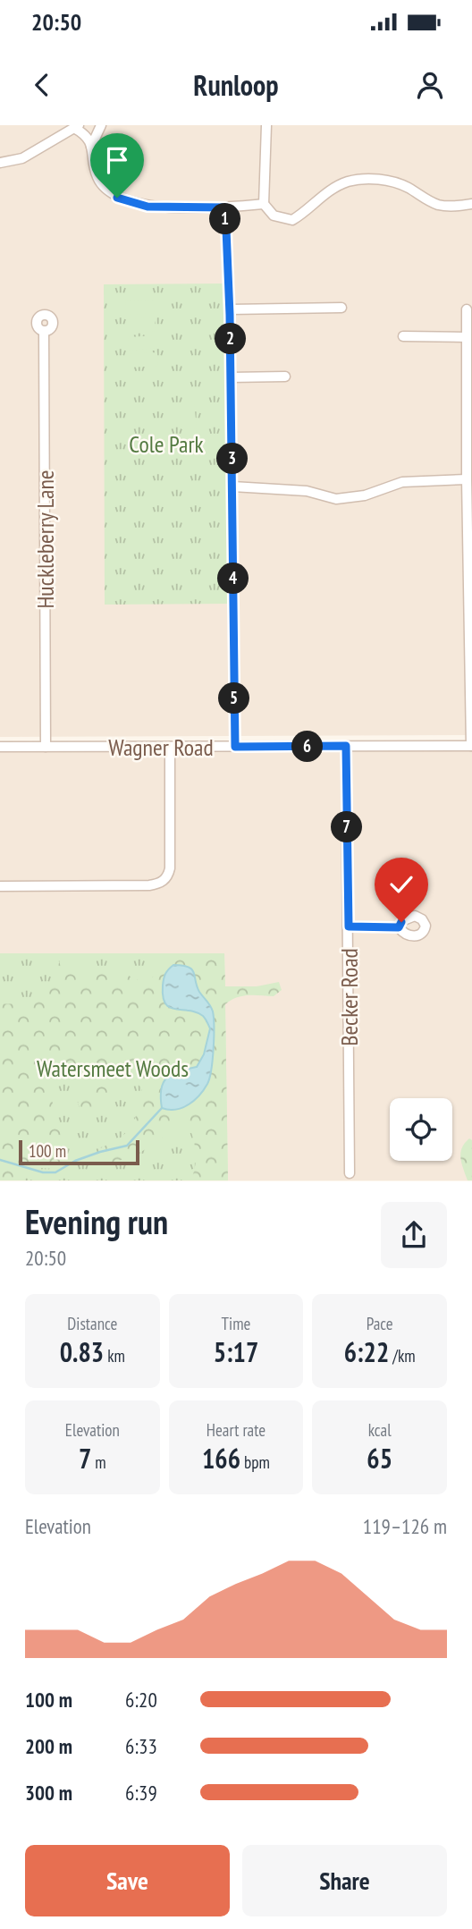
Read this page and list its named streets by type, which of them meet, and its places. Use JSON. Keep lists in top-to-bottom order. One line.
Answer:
{"streets":{"street":["Huckleberry Lane","Wagner Road","Becker Road"]},"crossings":[["Huckleberry Lane","Wagner Road"],["Wagner Road","Becker Road"]],"parks":["Cole Park","Watersmeet Woods"],"scale_bar":"100 m","page":{"status":"20:50","header":"Runloop","pins":["1","2","3","4","5","6","7"],"scale":"100 m","heading":["Evening run","20:50"],"stats":[["Distance","0.83 km"],["Time","5:17"],["Pace","6:22 /km"],["Elevation","7 m"],["Heart rate","166 bpm"],["kcal","65"]],"chart":["Elevation","119–126 m"],"list":[{"name":"100 m","note":"6:20"},{"name":"200 m","note":"6:33"},{"name":"300 m","note":"6:39"}],"buttons":["Save","Share"]}}
